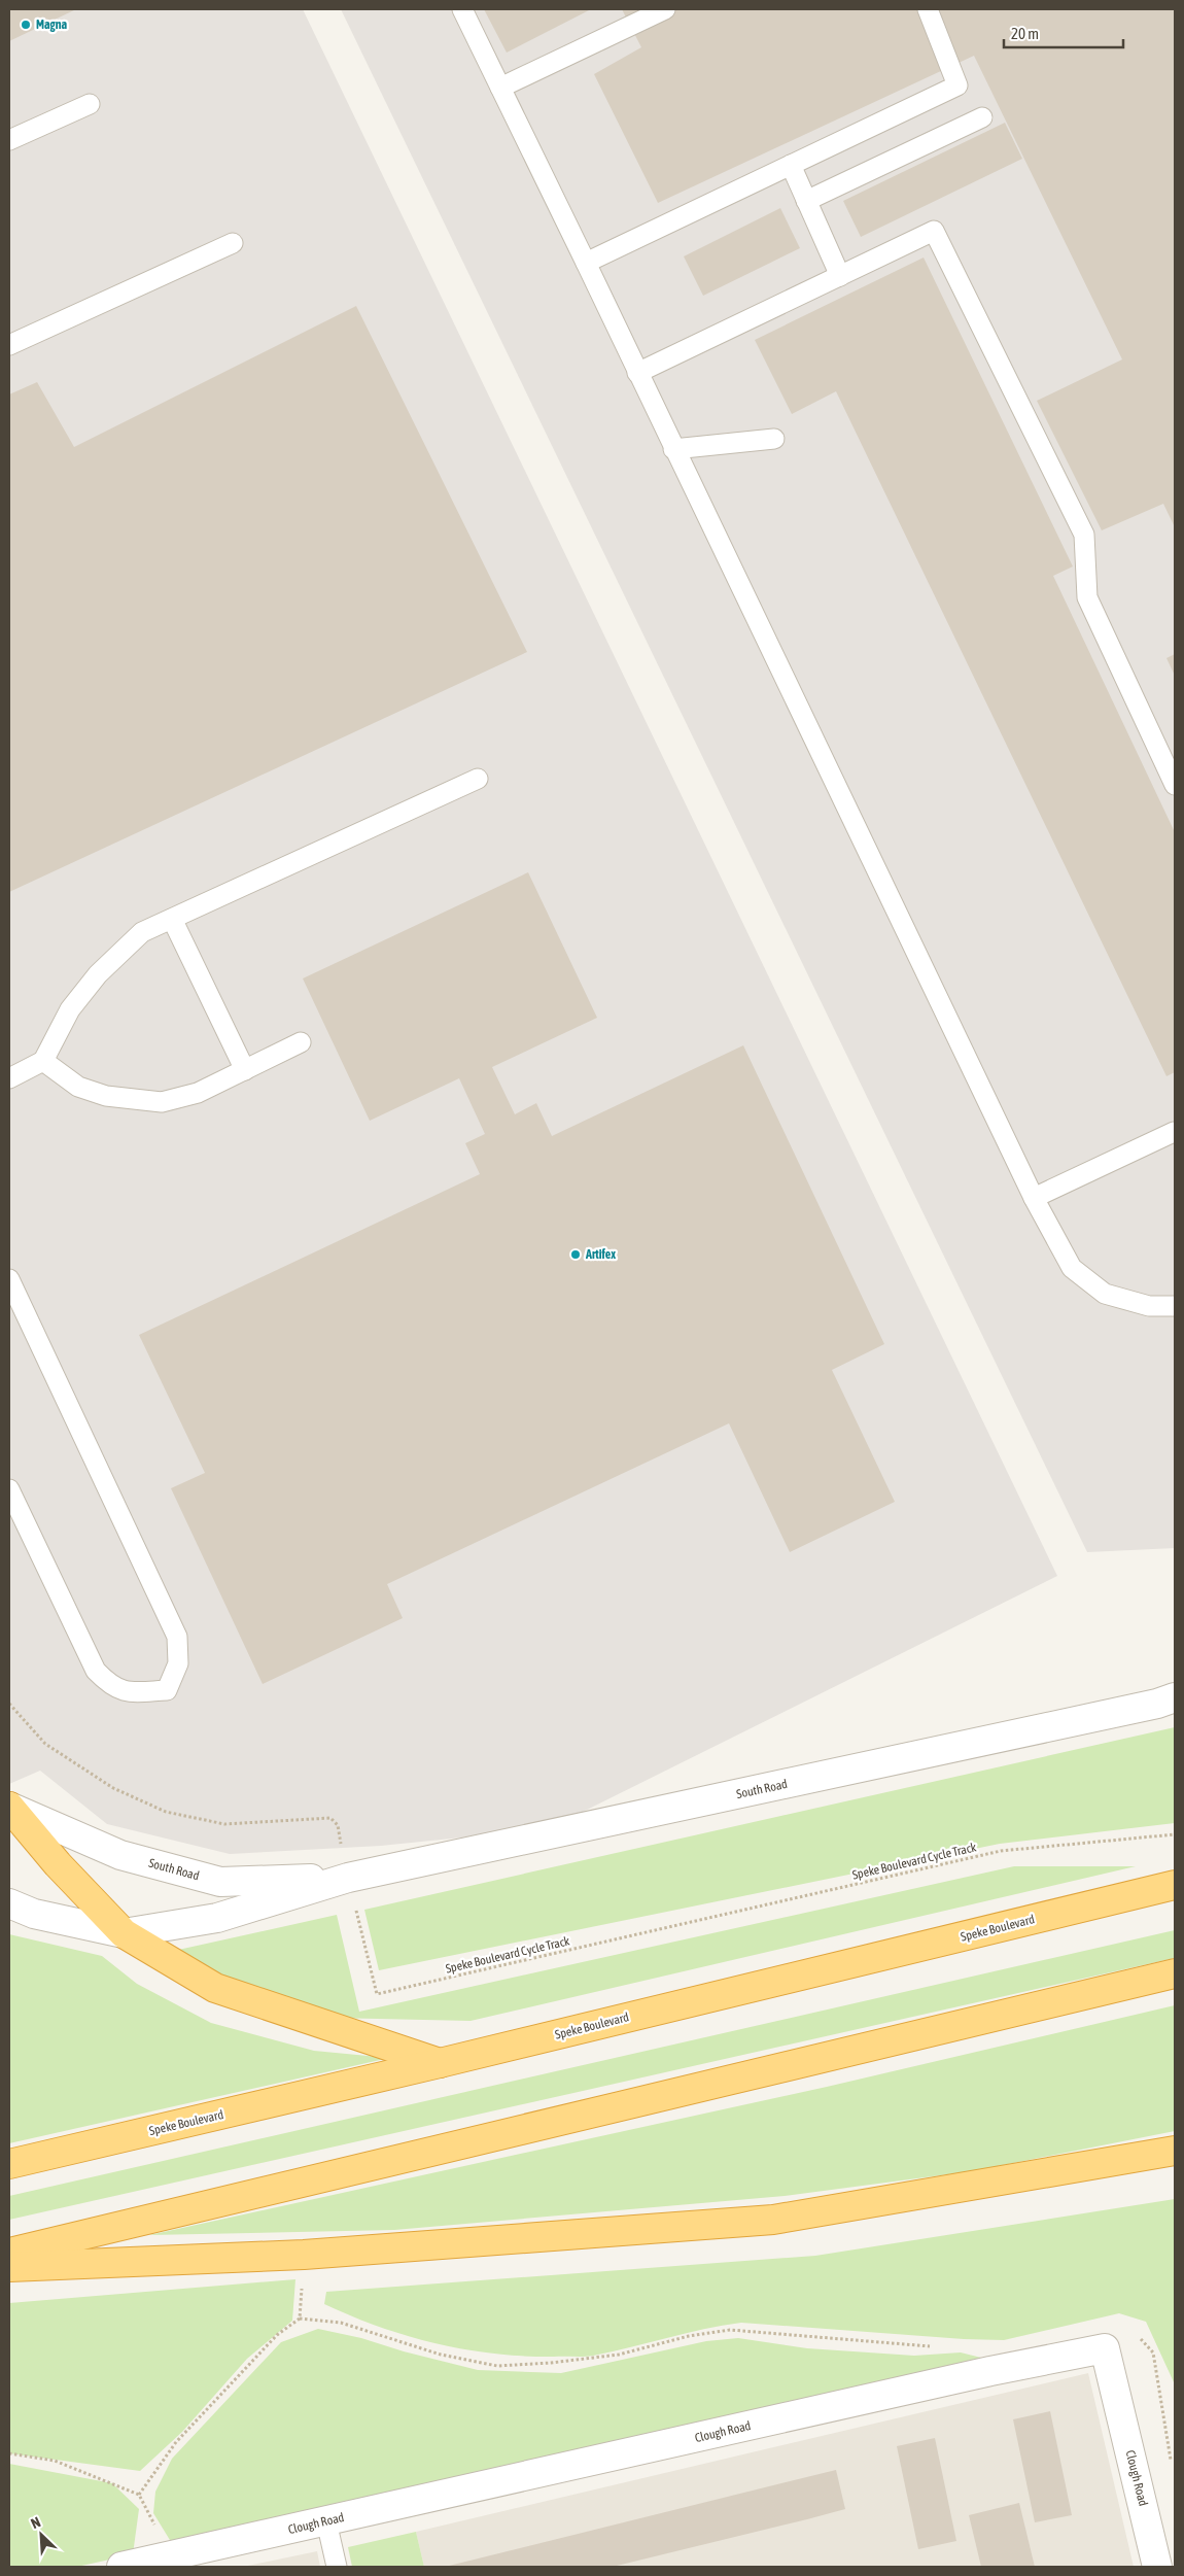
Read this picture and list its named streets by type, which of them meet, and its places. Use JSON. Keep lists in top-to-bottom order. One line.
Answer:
{"streets":{"highway":["Speke Boulevard"],"street":["South Road","Clough Road"],"path":["Speke Boulevard Cycle Track"]},"crossings":[["South Road","Speke Boulevard Cycle Track"]],"places":["Magna","Artifex"],"scale_bar":"20 m","north":"top left"}
